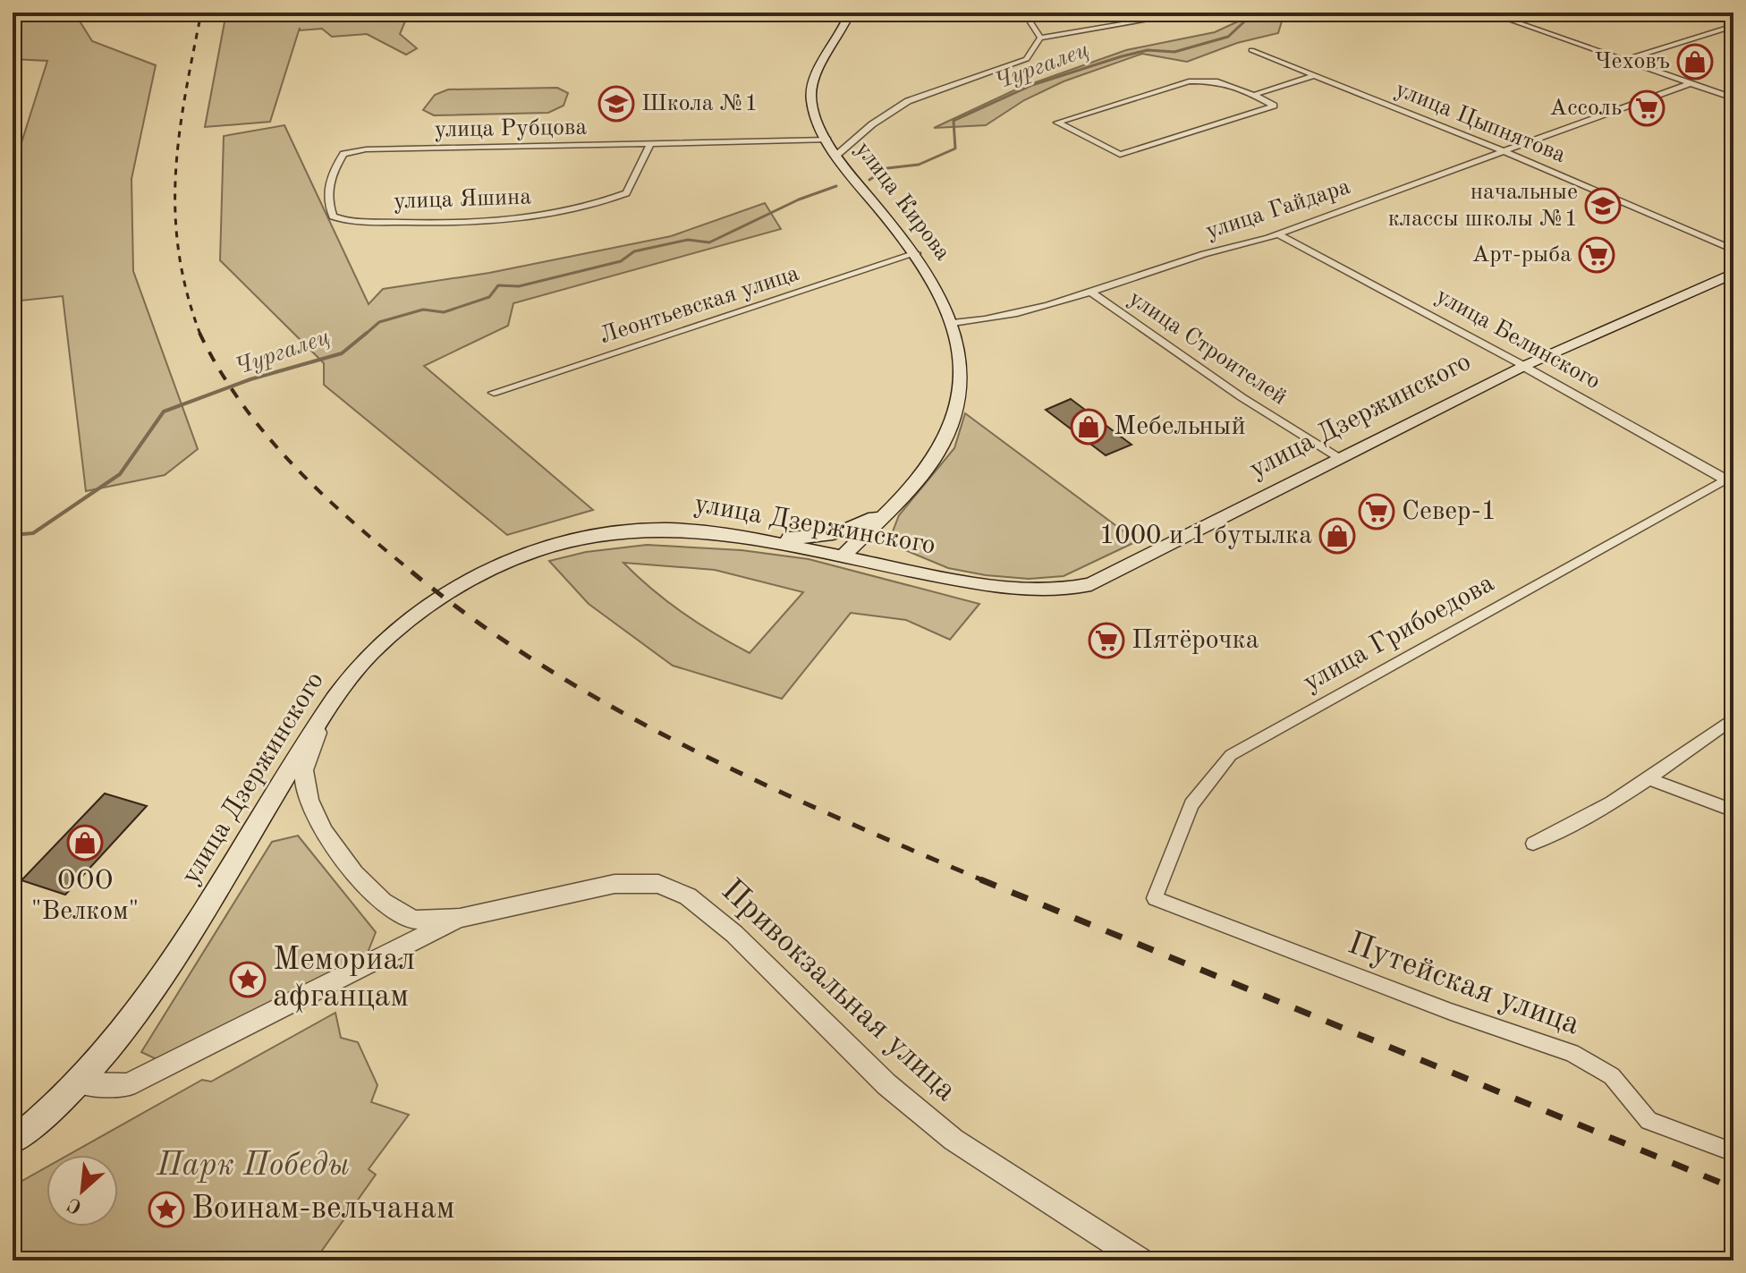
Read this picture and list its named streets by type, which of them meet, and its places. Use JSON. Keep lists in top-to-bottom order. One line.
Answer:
{"streets":{"main road":["улица Кирова","улица Дзержинского"],"street":["улица Цыпнятова","улица Рубцова","улица Яшина","улица Гайдара","Леонтьевская улица","улица Белинского","улица Строителей","улица Грибоедова","Путейская улица","Привокзальная улица"]},"crossings":[["улица Цыпнятова","улица Гайдара"],["улица Рубцова","улица Яшина"],["улица Рубцова","улица Кирова"],["улица Кирова","улица Гайдара"],["улица Кирова","Леонтьевская улица"],["улица Кирова","улица Дзержинского"],["улица Гайдара","улица Белинского"],["улица Гайдара","улица Строителей"],["улица Белинского","улица Дзержинского"],["улица Белинского","улица Грибоедова"],["улица Строителей","улица Дзержинского"],["улица Дзержинского","Привокзальная улица"],["улица Грибоедова","Путейская улица"]],"water":["Чургалец"],"parks":["Парк Победы"],"places":{"shop":["Чеховъ","Мебельный","1000 и 1 бутылка","ООО \"Велком\""],"school or university":["Школа №1","начальные классы школы №1"],"supermarket":["Ассоль","Арт-рыба","Север-1","Пятёрочка"],"place":["Мемориал афганцам","Воинам-вельчанам"]},"north":"bottom left"}
